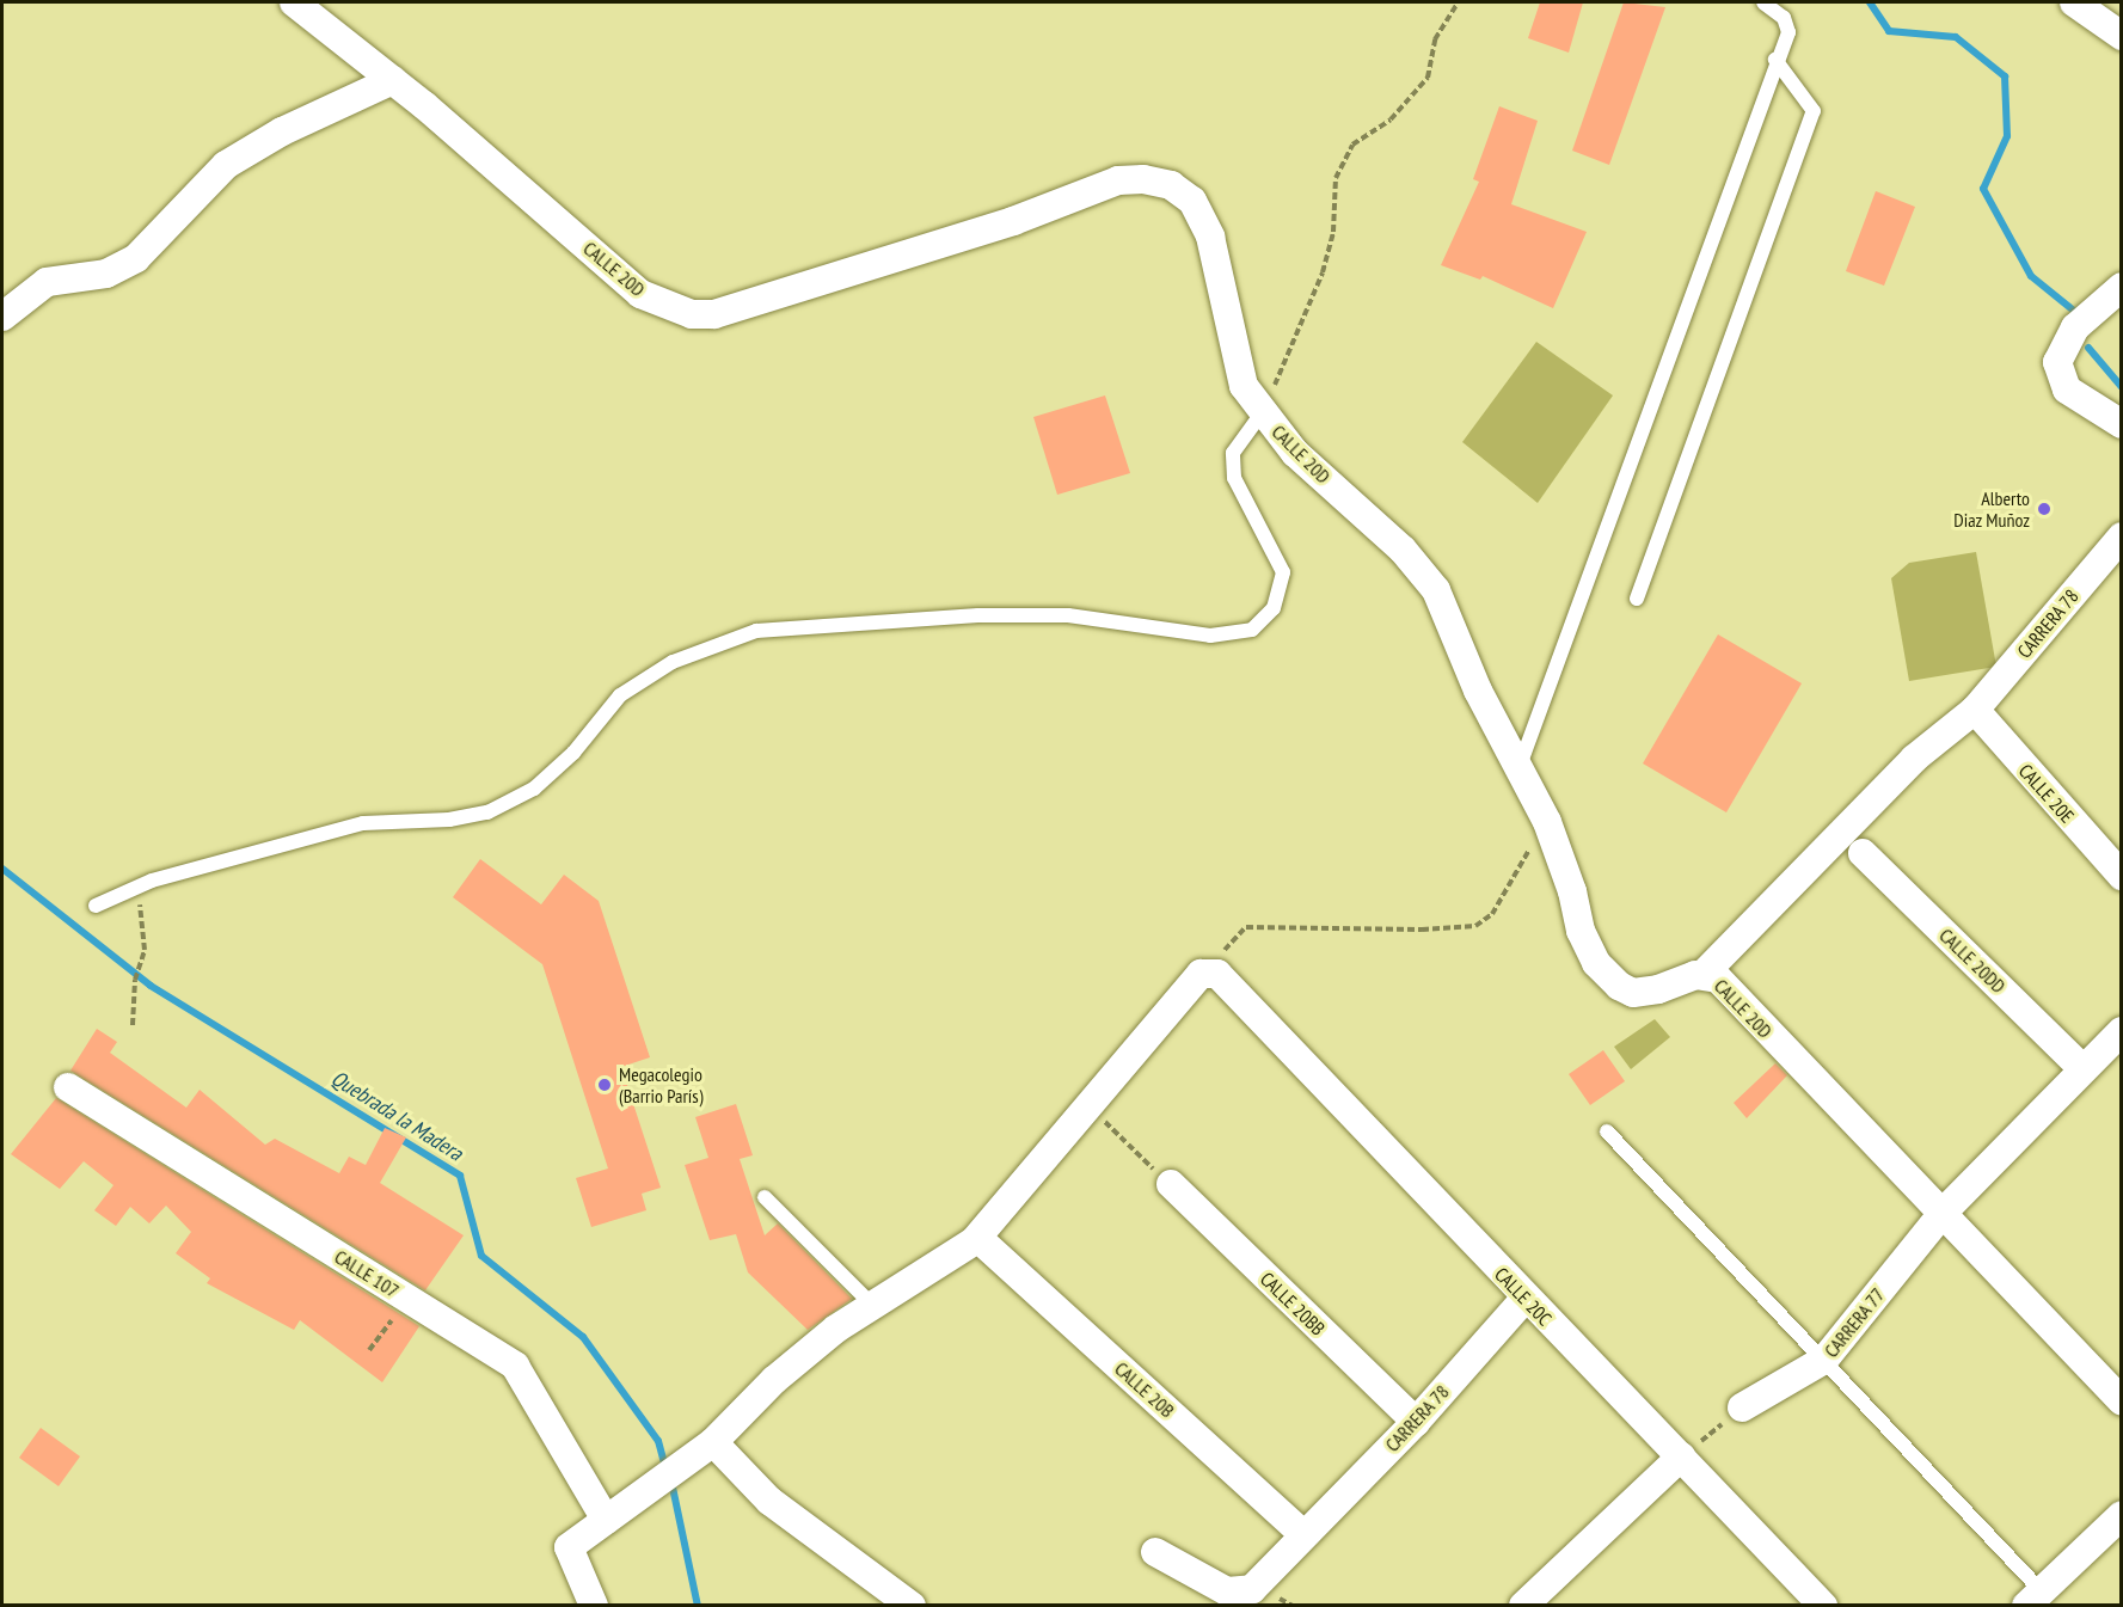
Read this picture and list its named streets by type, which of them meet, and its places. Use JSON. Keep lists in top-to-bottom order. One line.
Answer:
{"streets":{"street":["CALLE 20D","CARRERA 78","CALLE 20E","CALLE 20DD","CALLE 107","CALLE 20C","CALLE 20BB","CARRERA 77","CALLE 20B"]},"crossings":[["CALLE 20D","CARRERA 78"],["CALLE 20D","CARRERA 77"],["CARRERA 78","CALLE 20E"],["CARRERA 78","CALLE 20C"],["CARRERA 78","CALLE 20BB"],["CARRERA 78","CALLE 20B"],["CALLE 20DD","CARRERA 77"]],"water":["Quebrada la Madera"],"places":["Alberto Diaz Muñoz","Megacolegio (Barrio París)"]}
